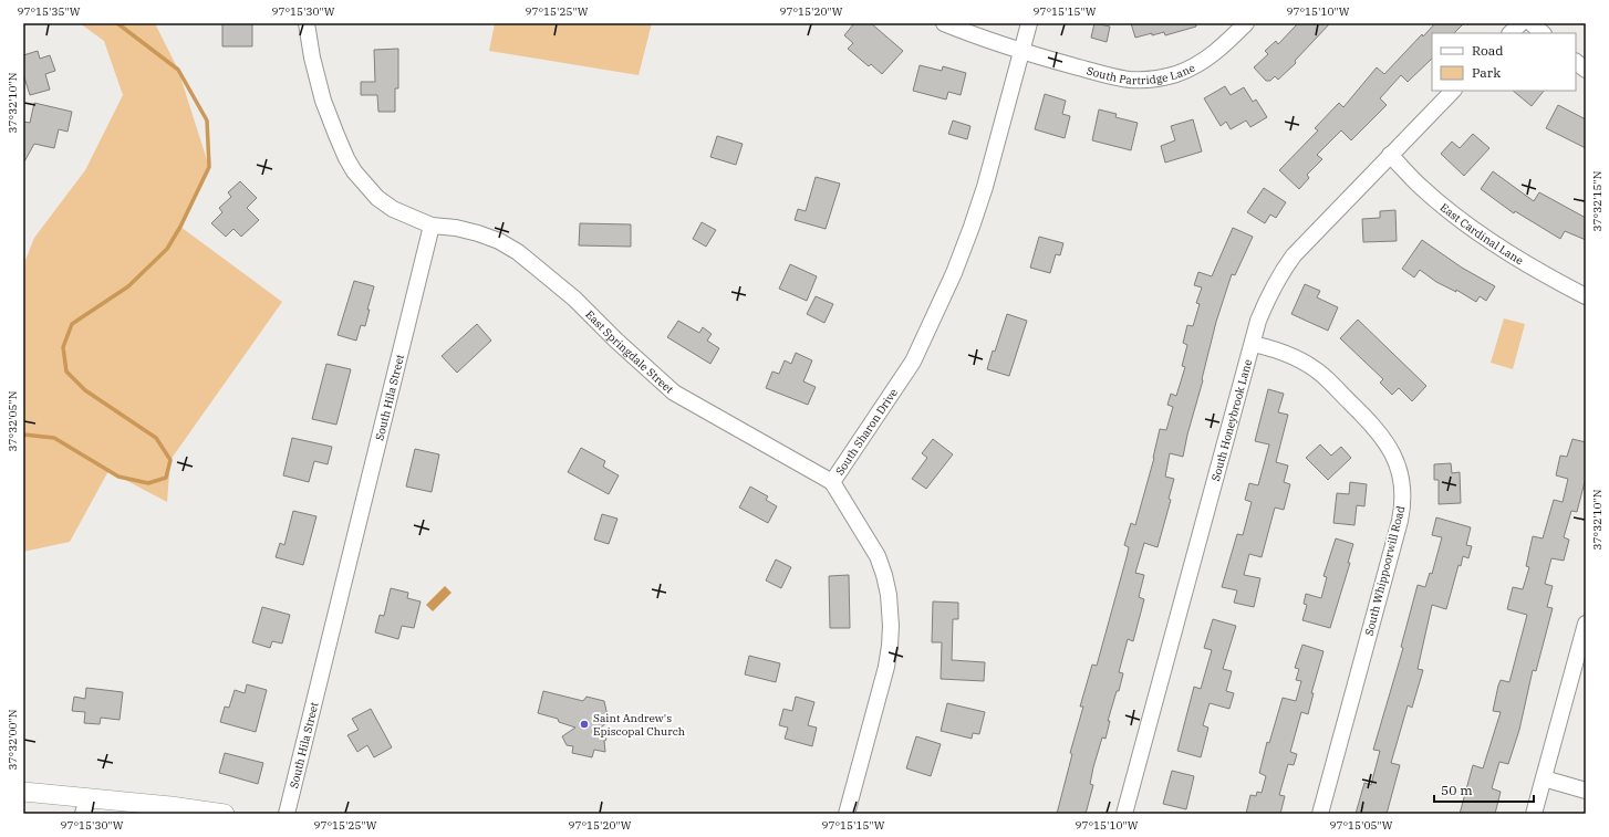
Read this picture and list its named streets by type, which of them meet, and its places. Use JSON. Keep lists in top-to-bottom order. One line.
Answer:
{"streets":{"street":["South Partridge Lane","East Cardinal Lane","East Springdale Street","South Hila Street","South Honeybrook Lane","South Sharon Drive","South Whippoorwill Road"]},"crossings":[["South Partridge Lane","South Sharon Drive"],["East Cardinal Lane","South Honeybrook Lane"],["East Springdale Street","South Hila Street"],["East Springdale Street","South Sharon Drive"],["South Honeybrook Lane","South Whippoorwill Road"]],"places":["Saint Andrew's Episcopal Church"],"legend":["Road","Park"],"scale_bar":"50 m","coordinates":["97°15'35\"W","97°15'30\"W","97°15'25\"W","97°15'20\"W","97°15'15\"W","97°15'10\"W","37°32'10\"N","37°32'15\"N","37°32'05\"N","37°32'00\"N","97°15'05\"W"]}
